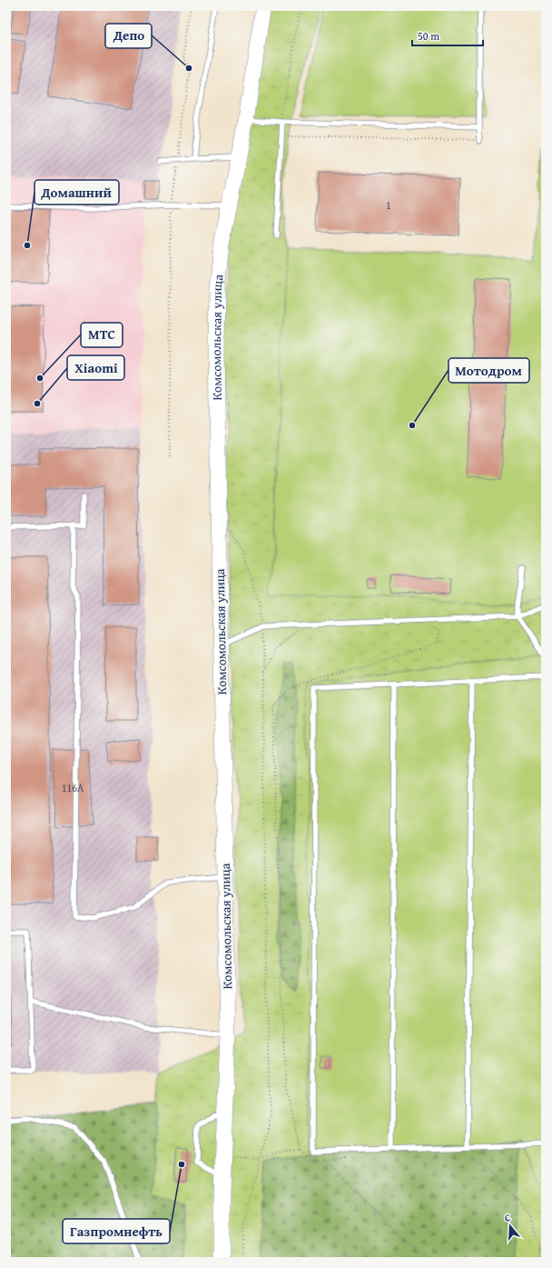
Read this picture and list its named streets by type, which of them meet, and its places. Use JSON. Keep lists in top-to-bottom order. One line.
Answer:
{"streets":{"main road":["Комсомольская улица"]},"places":["Депо","Домашний","МТС","Xiaomi","Мотодром","Газпромнефть"],"house_numbers":["1","116А"],"scale_bar":"50 m","north":"top"}
